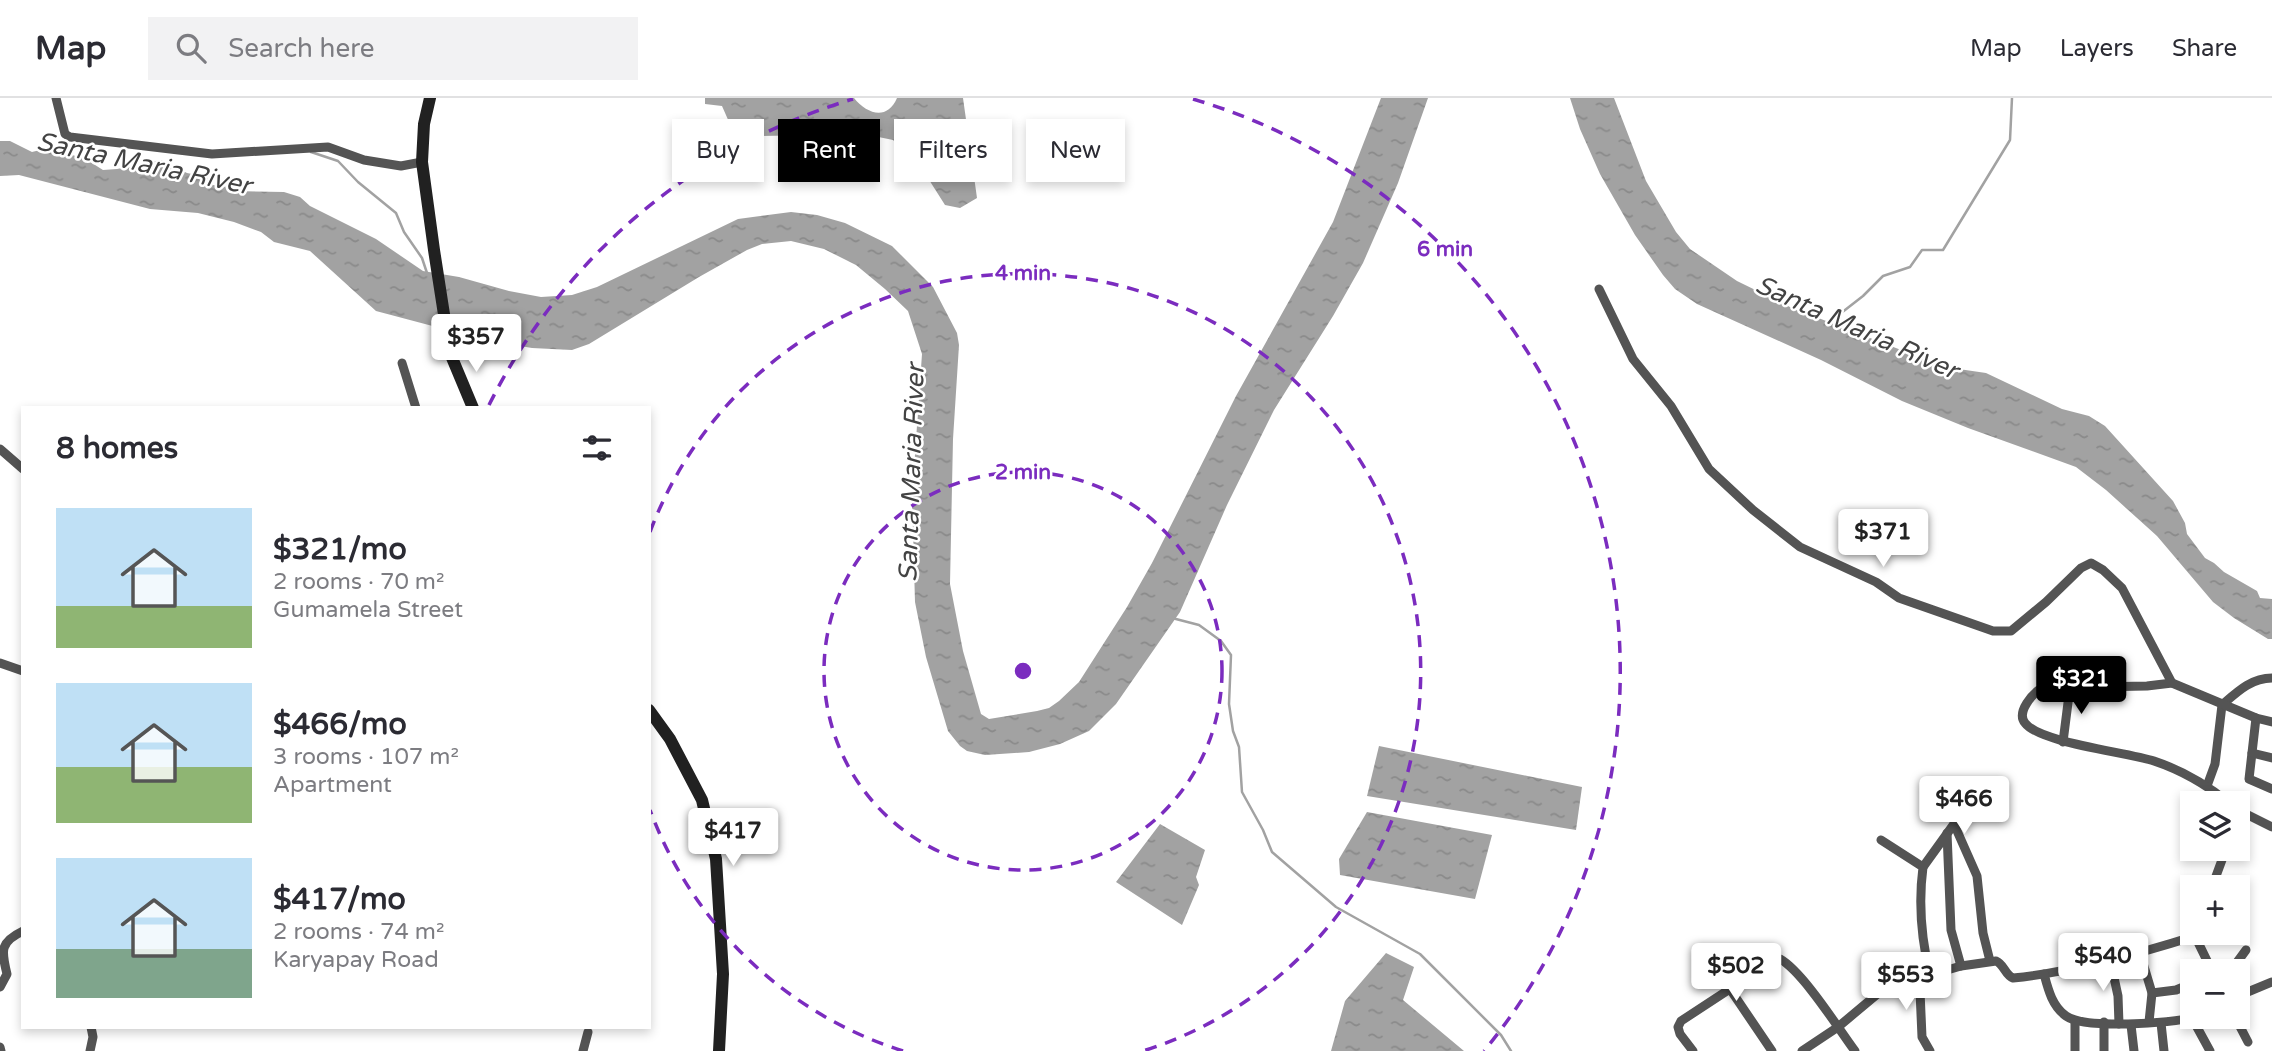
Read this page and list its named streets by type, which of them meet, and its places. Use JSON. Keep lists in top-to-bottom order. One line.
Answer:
{"water":["Santa Maria River"],"page":{"header":"Map","search":"Search here","nav":["Map","Layers","Share"],"chip":["Buy","Rent","Filters","New"],"price":["$357","$371","$321","$466","$417","$540","$502","$553"],"heading":"8 homes","list":[{"name":"$321/mo","note":"2 rooms · 70 m² · Gumamela Street"},{"name":"$466/mo","note":"3 rooms · 107 m² · Apartment"},{"name":"$417/mo","note":"2 rooms · 74 m² · Karyapay Road"}],"map_buttons":["+","−"]},"rings":["6 min","4 min","2 min"]}
